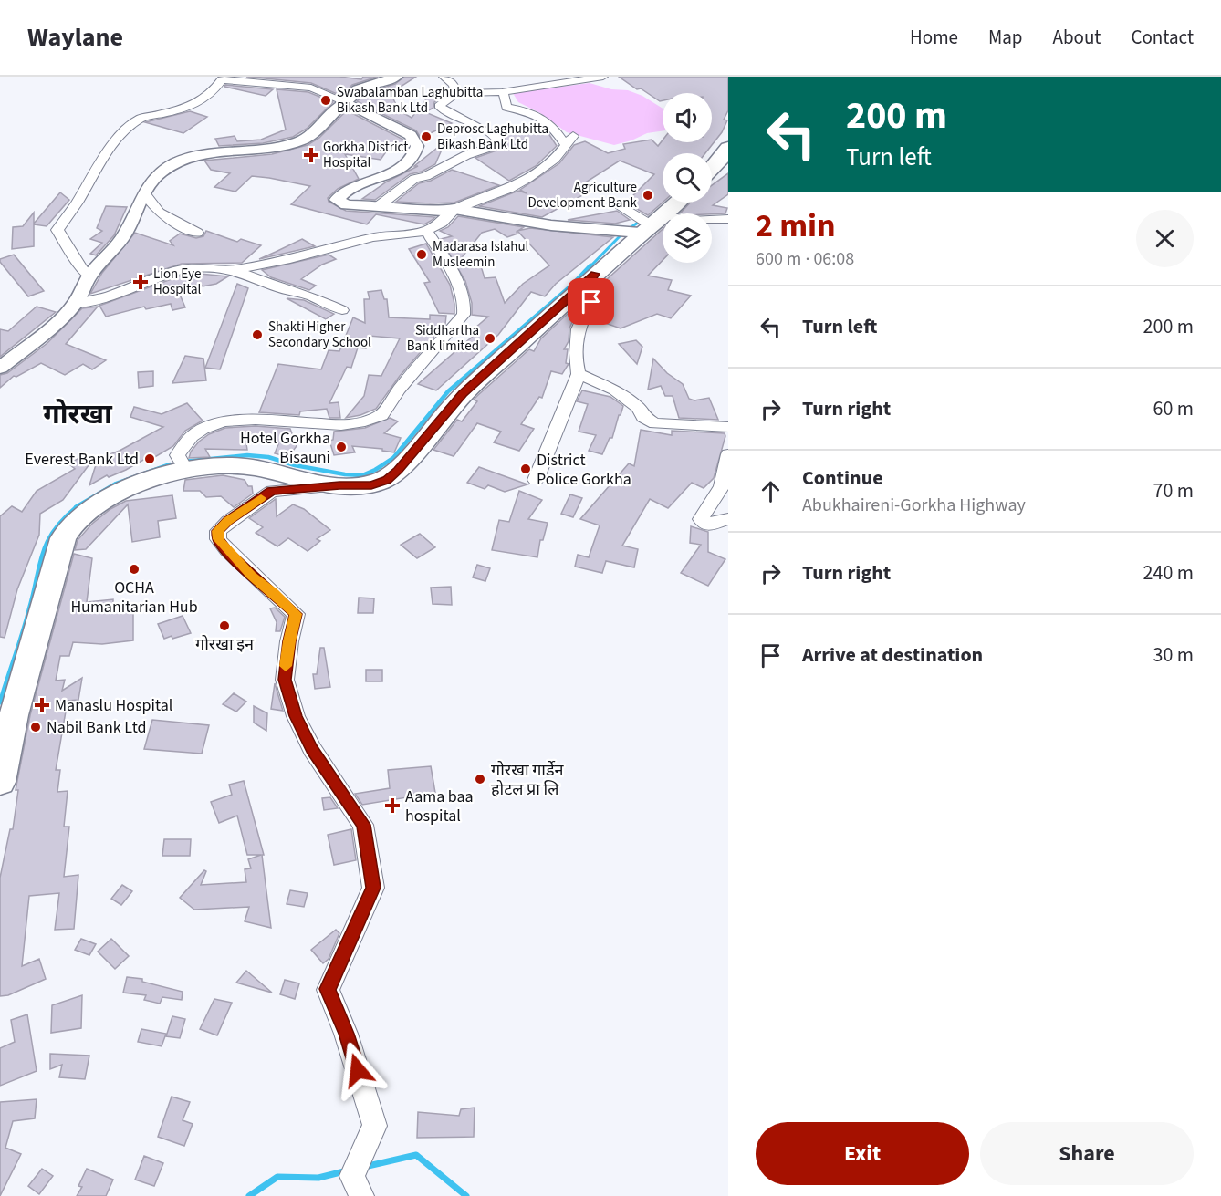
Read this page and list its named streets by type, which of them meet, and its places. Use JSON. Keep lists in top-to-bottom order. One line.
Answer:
{"districts":["गोरखा"],"places":{"other":["Swabalamban Laghubitta Bikash Bank Ltd","Deprosc Laghubitta Bikash Bank Ltd","Agriculture Development Bank","Madarasa Islahul Musleemin","Shakti Higher Secondary School","Siddhartha Bank limited","Hotel Gorkha Bisauni","Everest Bank Ltd","District Police Gorkha","OCHA Humanitarian Hub","गोरखा इन","Nabil Bank Ltd","गोरखा गार्डेन होटल प्रा लि"],"health":["Gorkha District Hospital","Lion Eye Hospital","Manaslu Hospital","Aama baa hospital"]},"page":{"header":"Waylane","nav":["Home","Map","About","Contact"],"turn":["200 m","Turn left"],"heading":["2 min","600 m · 06:08"],"list":[{"name":"Turn left","value":"200 m"},{"name":"Turn right","value":"60 m"},{"name":"Continue","note":"Abukhaireni-Gorkha Highway","value":"70 m"},{"name":"Turn right","value":"240 m"},{"name":"Arrive at destination","value":"30 m"}],"buttons":["Exit","Share"]}}
